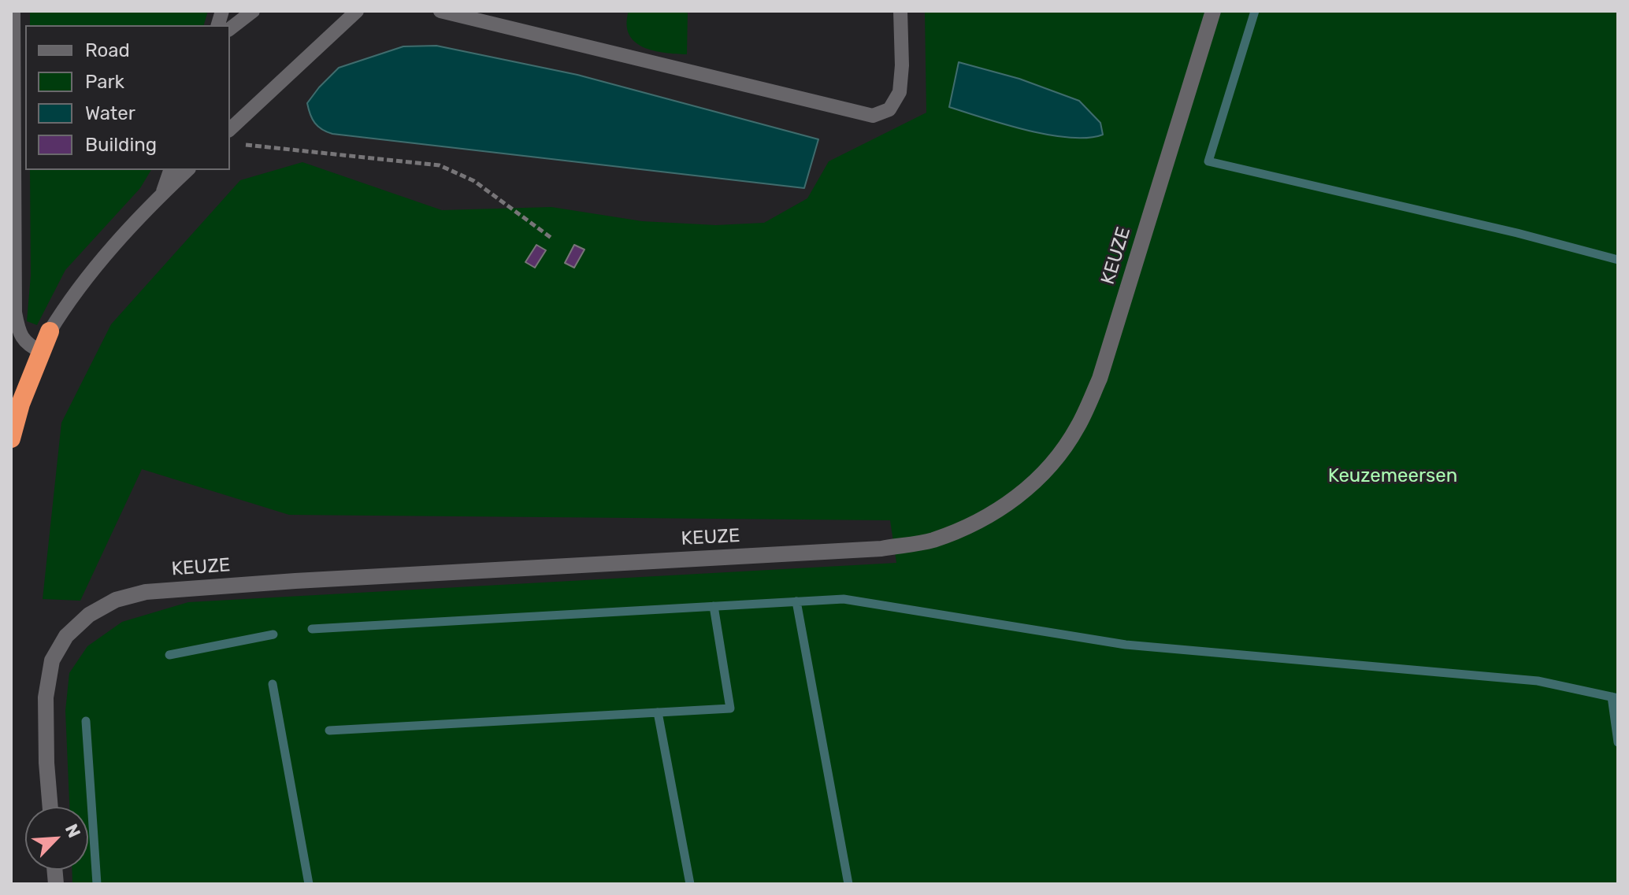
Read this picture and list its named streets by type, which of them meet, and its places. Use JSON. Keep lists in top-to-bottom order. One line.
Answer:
{"streets":{"street":["KEUZE"]},"parks":["Keuzemeersen"],"legend":["Road","Park","Water","Building"],"north":"top right"}
